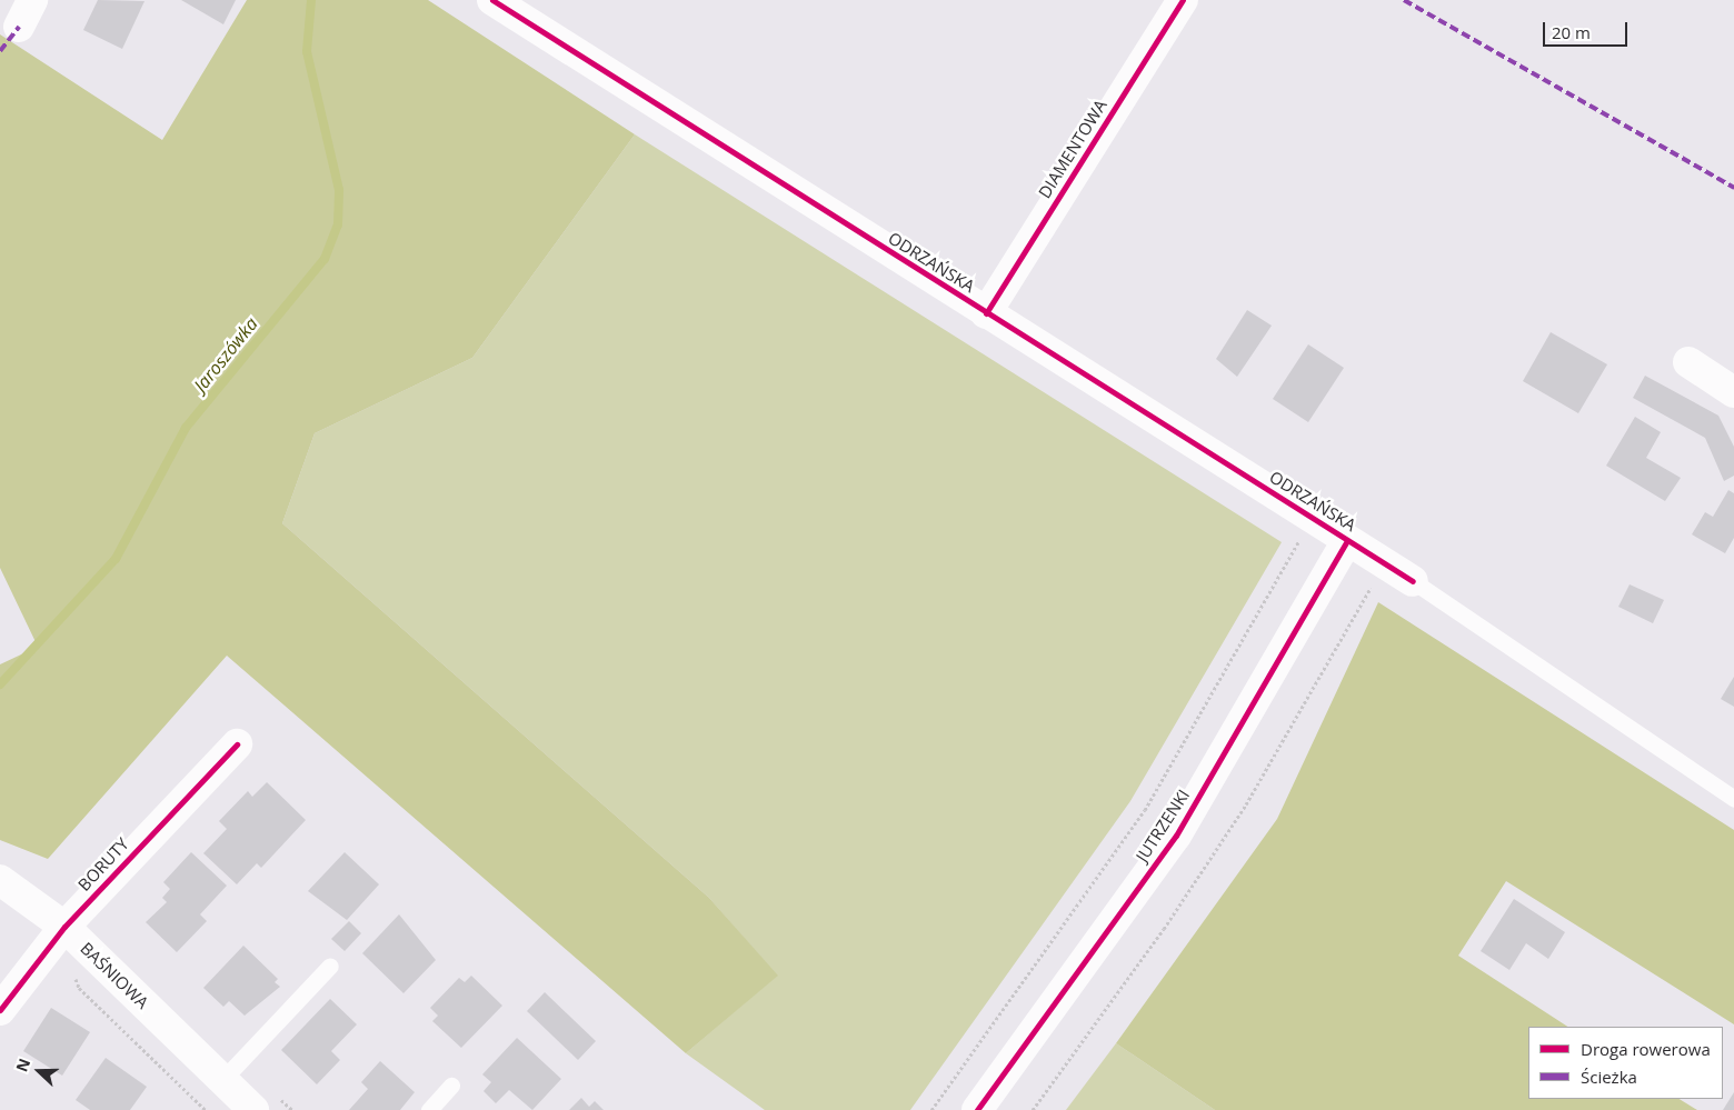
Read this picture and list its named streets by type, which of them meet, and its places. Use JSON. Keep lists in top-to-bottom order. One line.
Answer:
{"streets":{"street":["DIAMENTOWA","ODRZAŃSKA","JUTRZENKI","BORUTY","BAŚNIOWA"]},"crossings":[["DIAMENTOWA","ODRZAŃSKA"],["ODRZAŃSKA","JUTRZENKI"],["BORUTY","BAŚNIOWA"]],"water":["Jaroszówka"],"legend":["Droga rowerowa","Ścieżka"],"scale_bar":"20 m","north":"left"}
